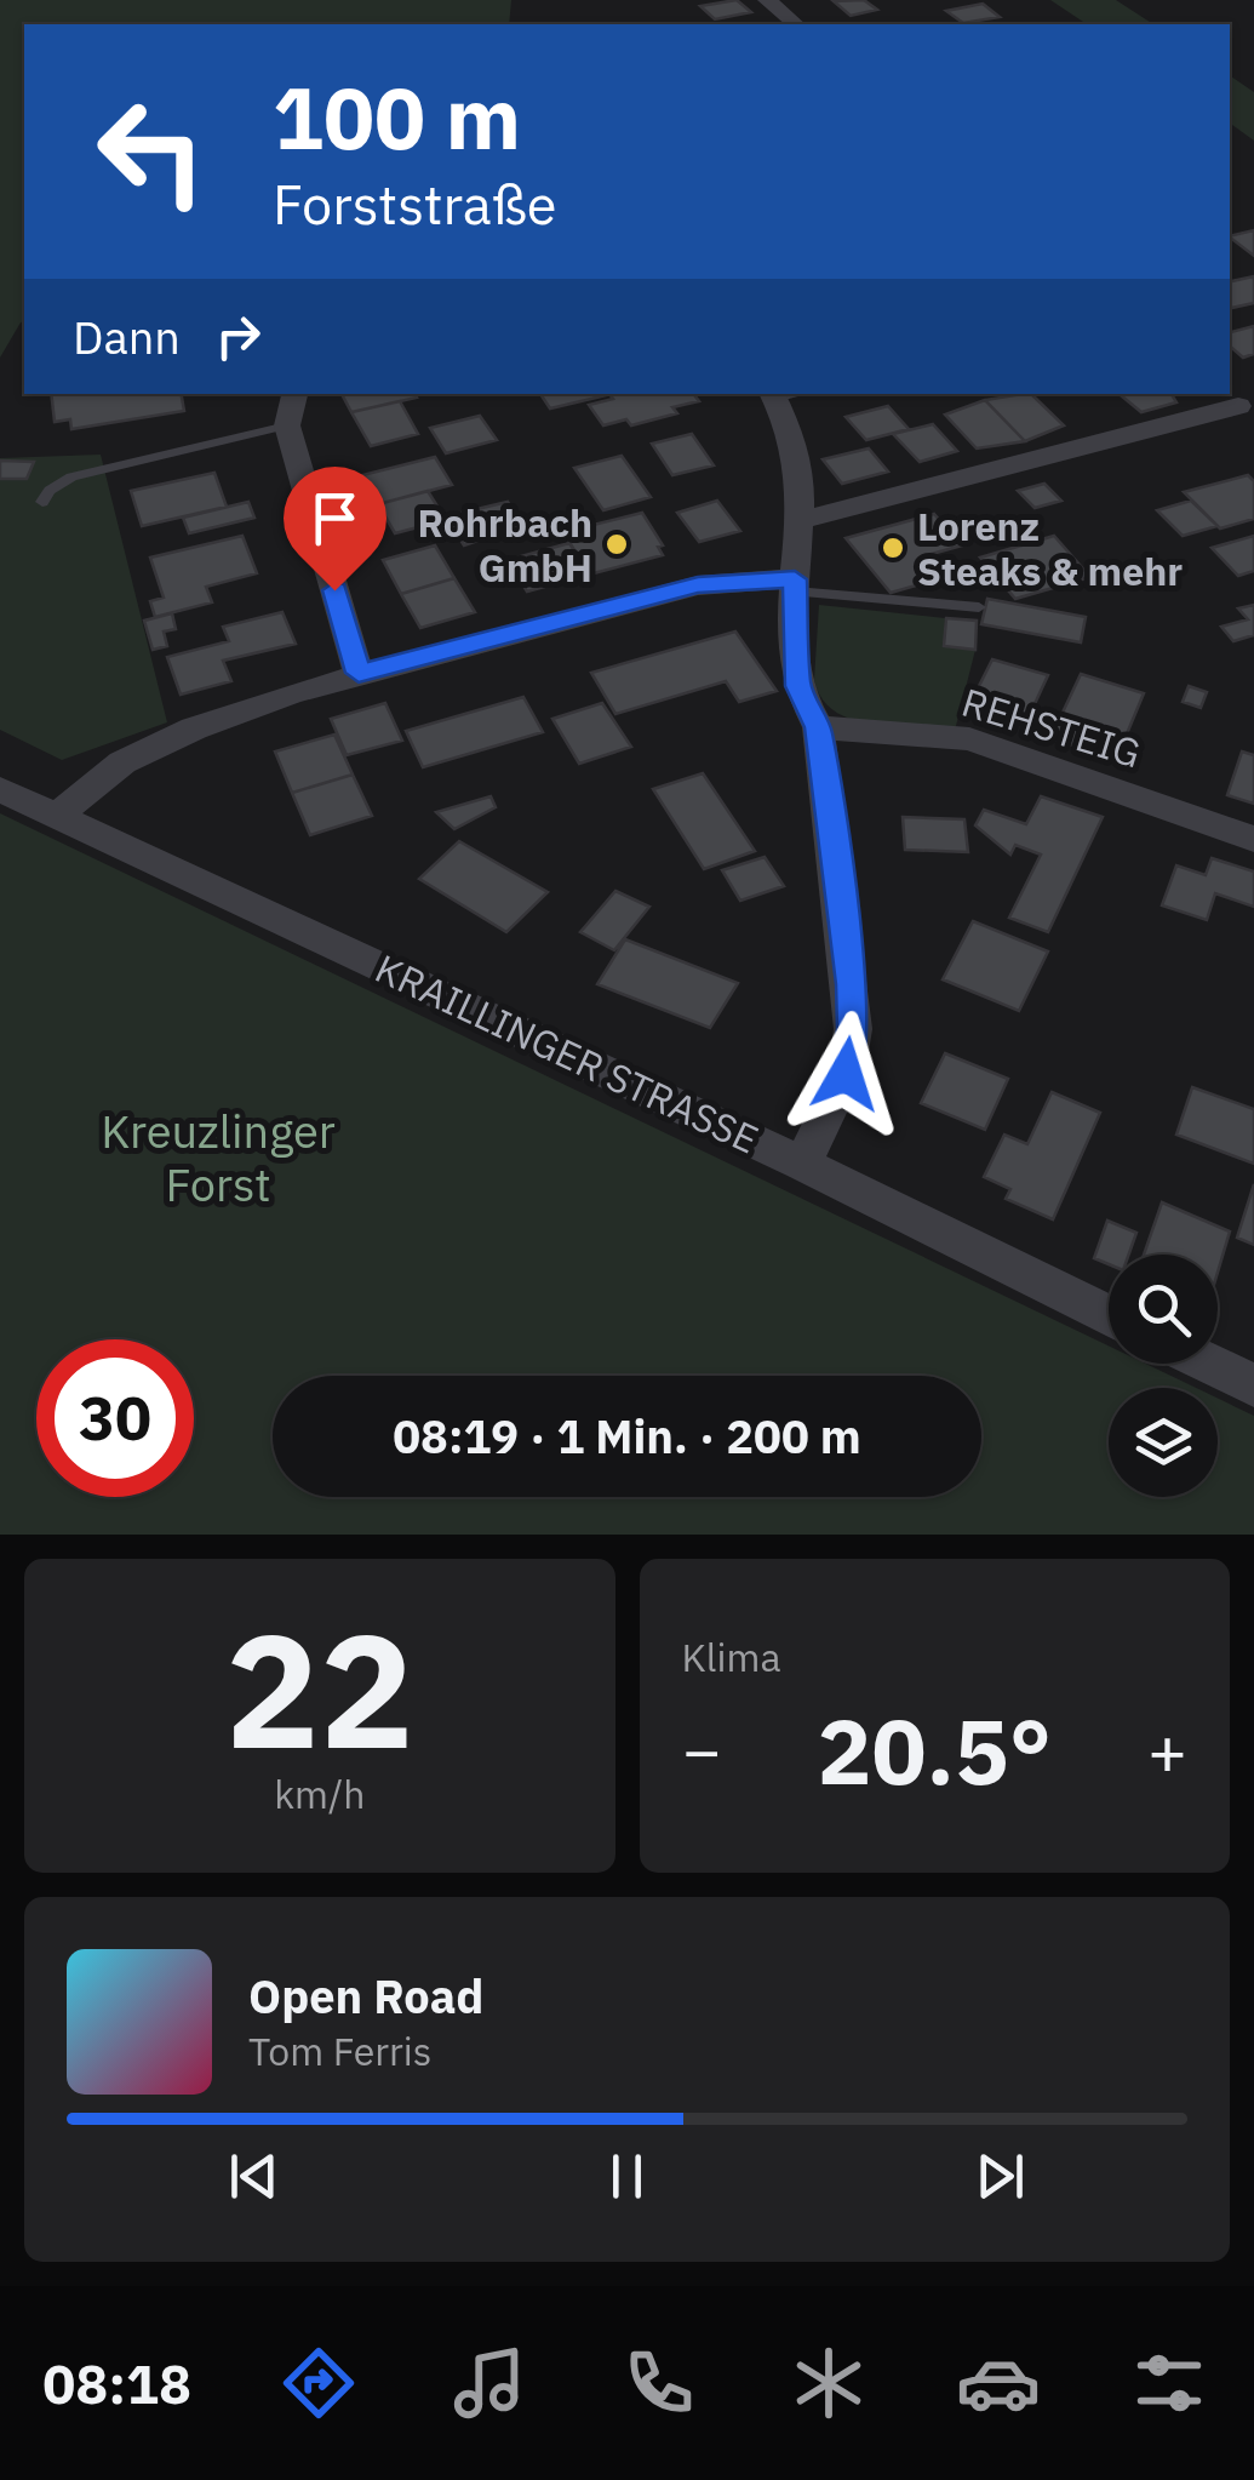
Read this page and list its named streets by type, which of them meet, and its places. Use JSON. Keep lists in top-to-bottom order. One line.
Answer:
{"streets":{"street":["REHSTEIG","KRAILLINGER STRASSE"]},"parks":["Kreuzlinger Forst"],"places":["Rohrbach GmbH","Lorenz Steaks & mehr"],"page":{"turn":["100 m","Forststraße"],"then":"Dann","limit":"30","trip":"08:19 · 1 Min. · 200 m","tile":[["22","km/h"],"Klima"],"heat":["−","20.5°","+"],"song":["Open Road","Tom Ferris"],"tabs":"08:18"}}
